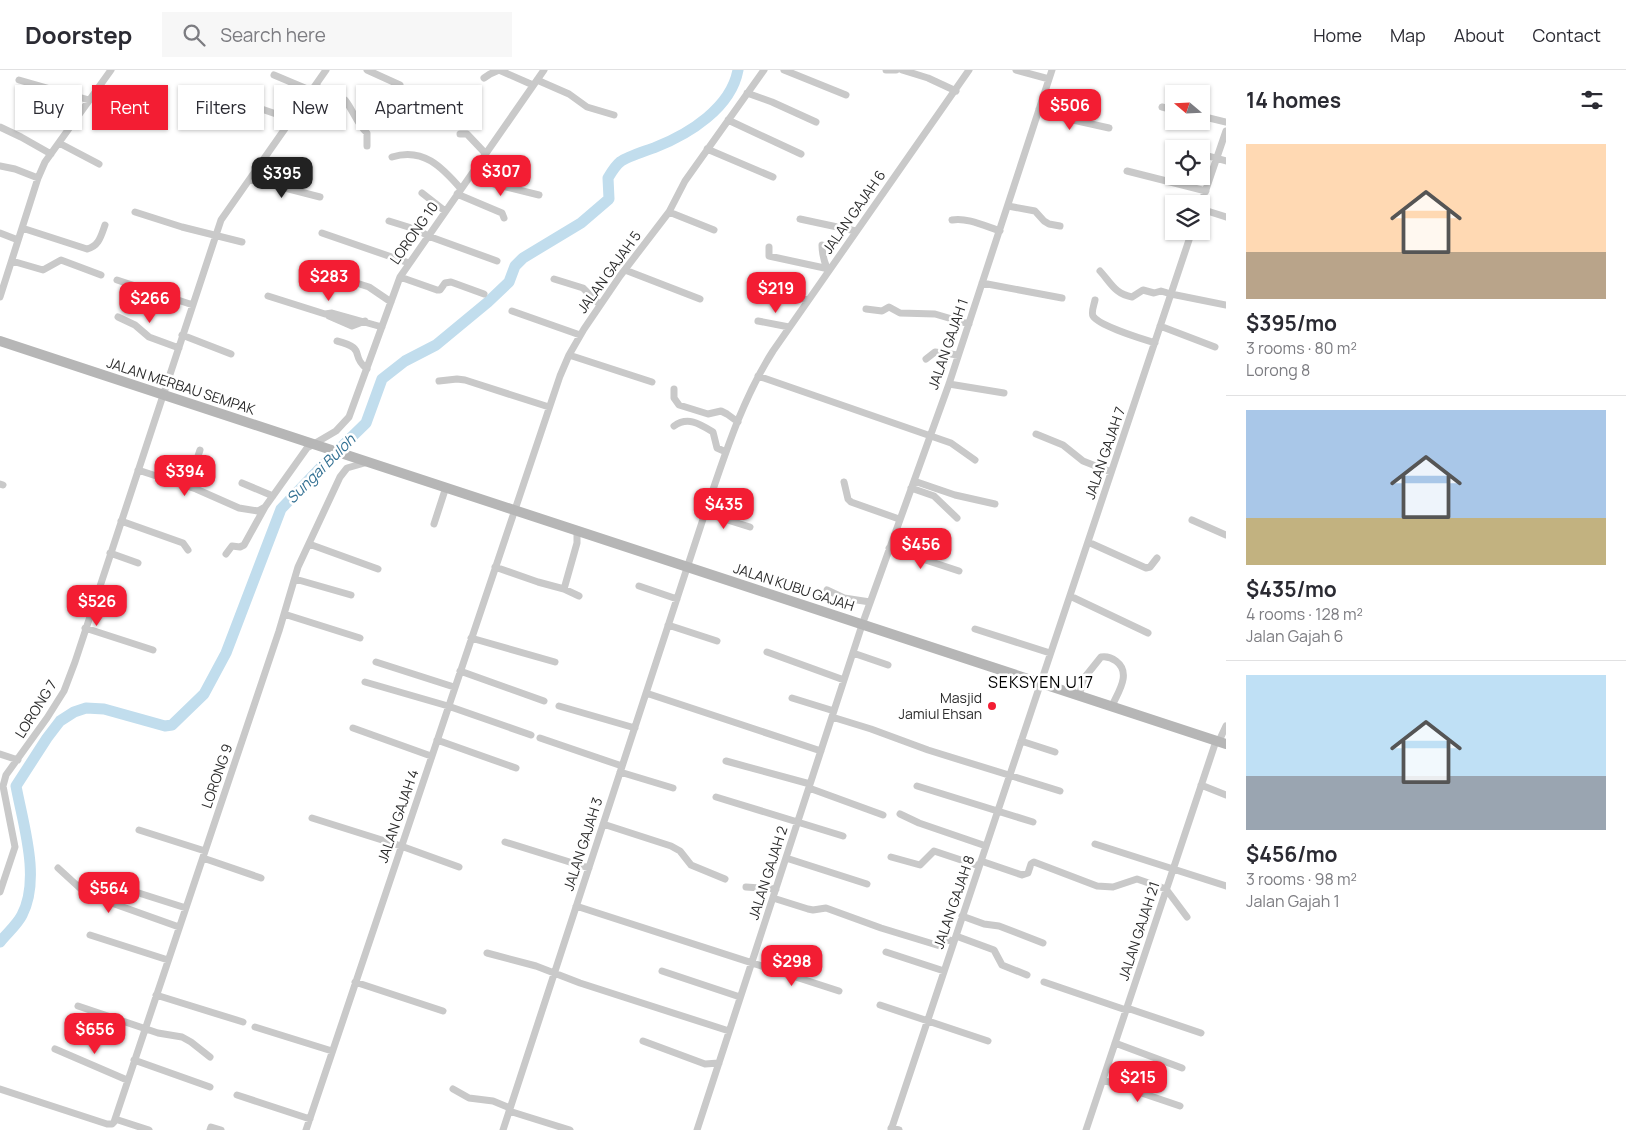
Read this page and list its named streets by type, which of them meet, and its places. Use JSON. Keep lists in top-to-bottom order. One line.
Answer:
{"streets":{"street":["JALAN GAJAH 6","LORONG 10","JALAN GAJAH 5","JALAN GAJAH 1","JALAN MERBAU SEMPAK","JALAN GAJAH 7","JALAN KUBU GAJAH","LORONG 7","LORONG 9","JALAN GAJAH 4","JALAN GAJAH 3","JALAN GAJAH 2","JALAN GAJAH 8","JALAN GAJAH 21"]},"crossings":[["JALAN GAJAH 6","JALAN KUBU GAJAH"],["JALAN GAJAH 6","JALAN GAJAH 3"],["LORONG 10","JALAN MERBAU SEMPAK"],["JALAN GAJAH 5","JALAN KUBU GAJAH"],["JALAN GAJAH 5","JALAN GAJAH 4"],["JALAN GAJAH 1","JALAN KUBU GAJAH"],["JALAN GAJAH 1","JALAN GAJAH 2"],["JALAN MERBAU SEMPAK","JALAN KUBU GAJAH"],["JALAN MERBAU SEMPAK","LORONG 7"],["JALAN GAJAH 7","JALAN KUBU GAJAH"],["JALAN GAJAH 7","JALAN GAJAH 8"],["JALAN KUBU GAJAH","LORONG 9"],["JALAN KUBU GAJAH","JALAN GAJAH 4"],["JALAN KUBU GAJAH","JALAN GAJAH 3"],["JALAN KUBU GAJAH","JALAN GAJAH 2"],["JALAN KUBU GAJAH","JALAN GAJAH 8"],["JALAN KUBU GAJAH","JALAN GAJAH 21"]],"districts":["SEKSYEN U17"],"water":["Sungai Buloh"],"places":["Masjid Jamiul Ehsan"],"north":"left","page":{"header":"Doorstep","search":"Search here","nav":["Home","Map","About","Contact"],"heading":"14 homes","chip":["Buy","Rent","Filters","New","Apartment"],"price":["$506","$307","$395","$283","$219","$266","$394","$435","$456","$526","$564","$298","$656","$215"],"list":[{"name":"$395/mo","note":"3 rooms · 80 m² · Lorong 8"},{"name":"$435/mo","note":"4 rooms · 128 m² · Jalan Gajah 6"},{"name":"$456/mo","note":"3 rooms · 98 m² · Jalan Gajah 1"}]}}
